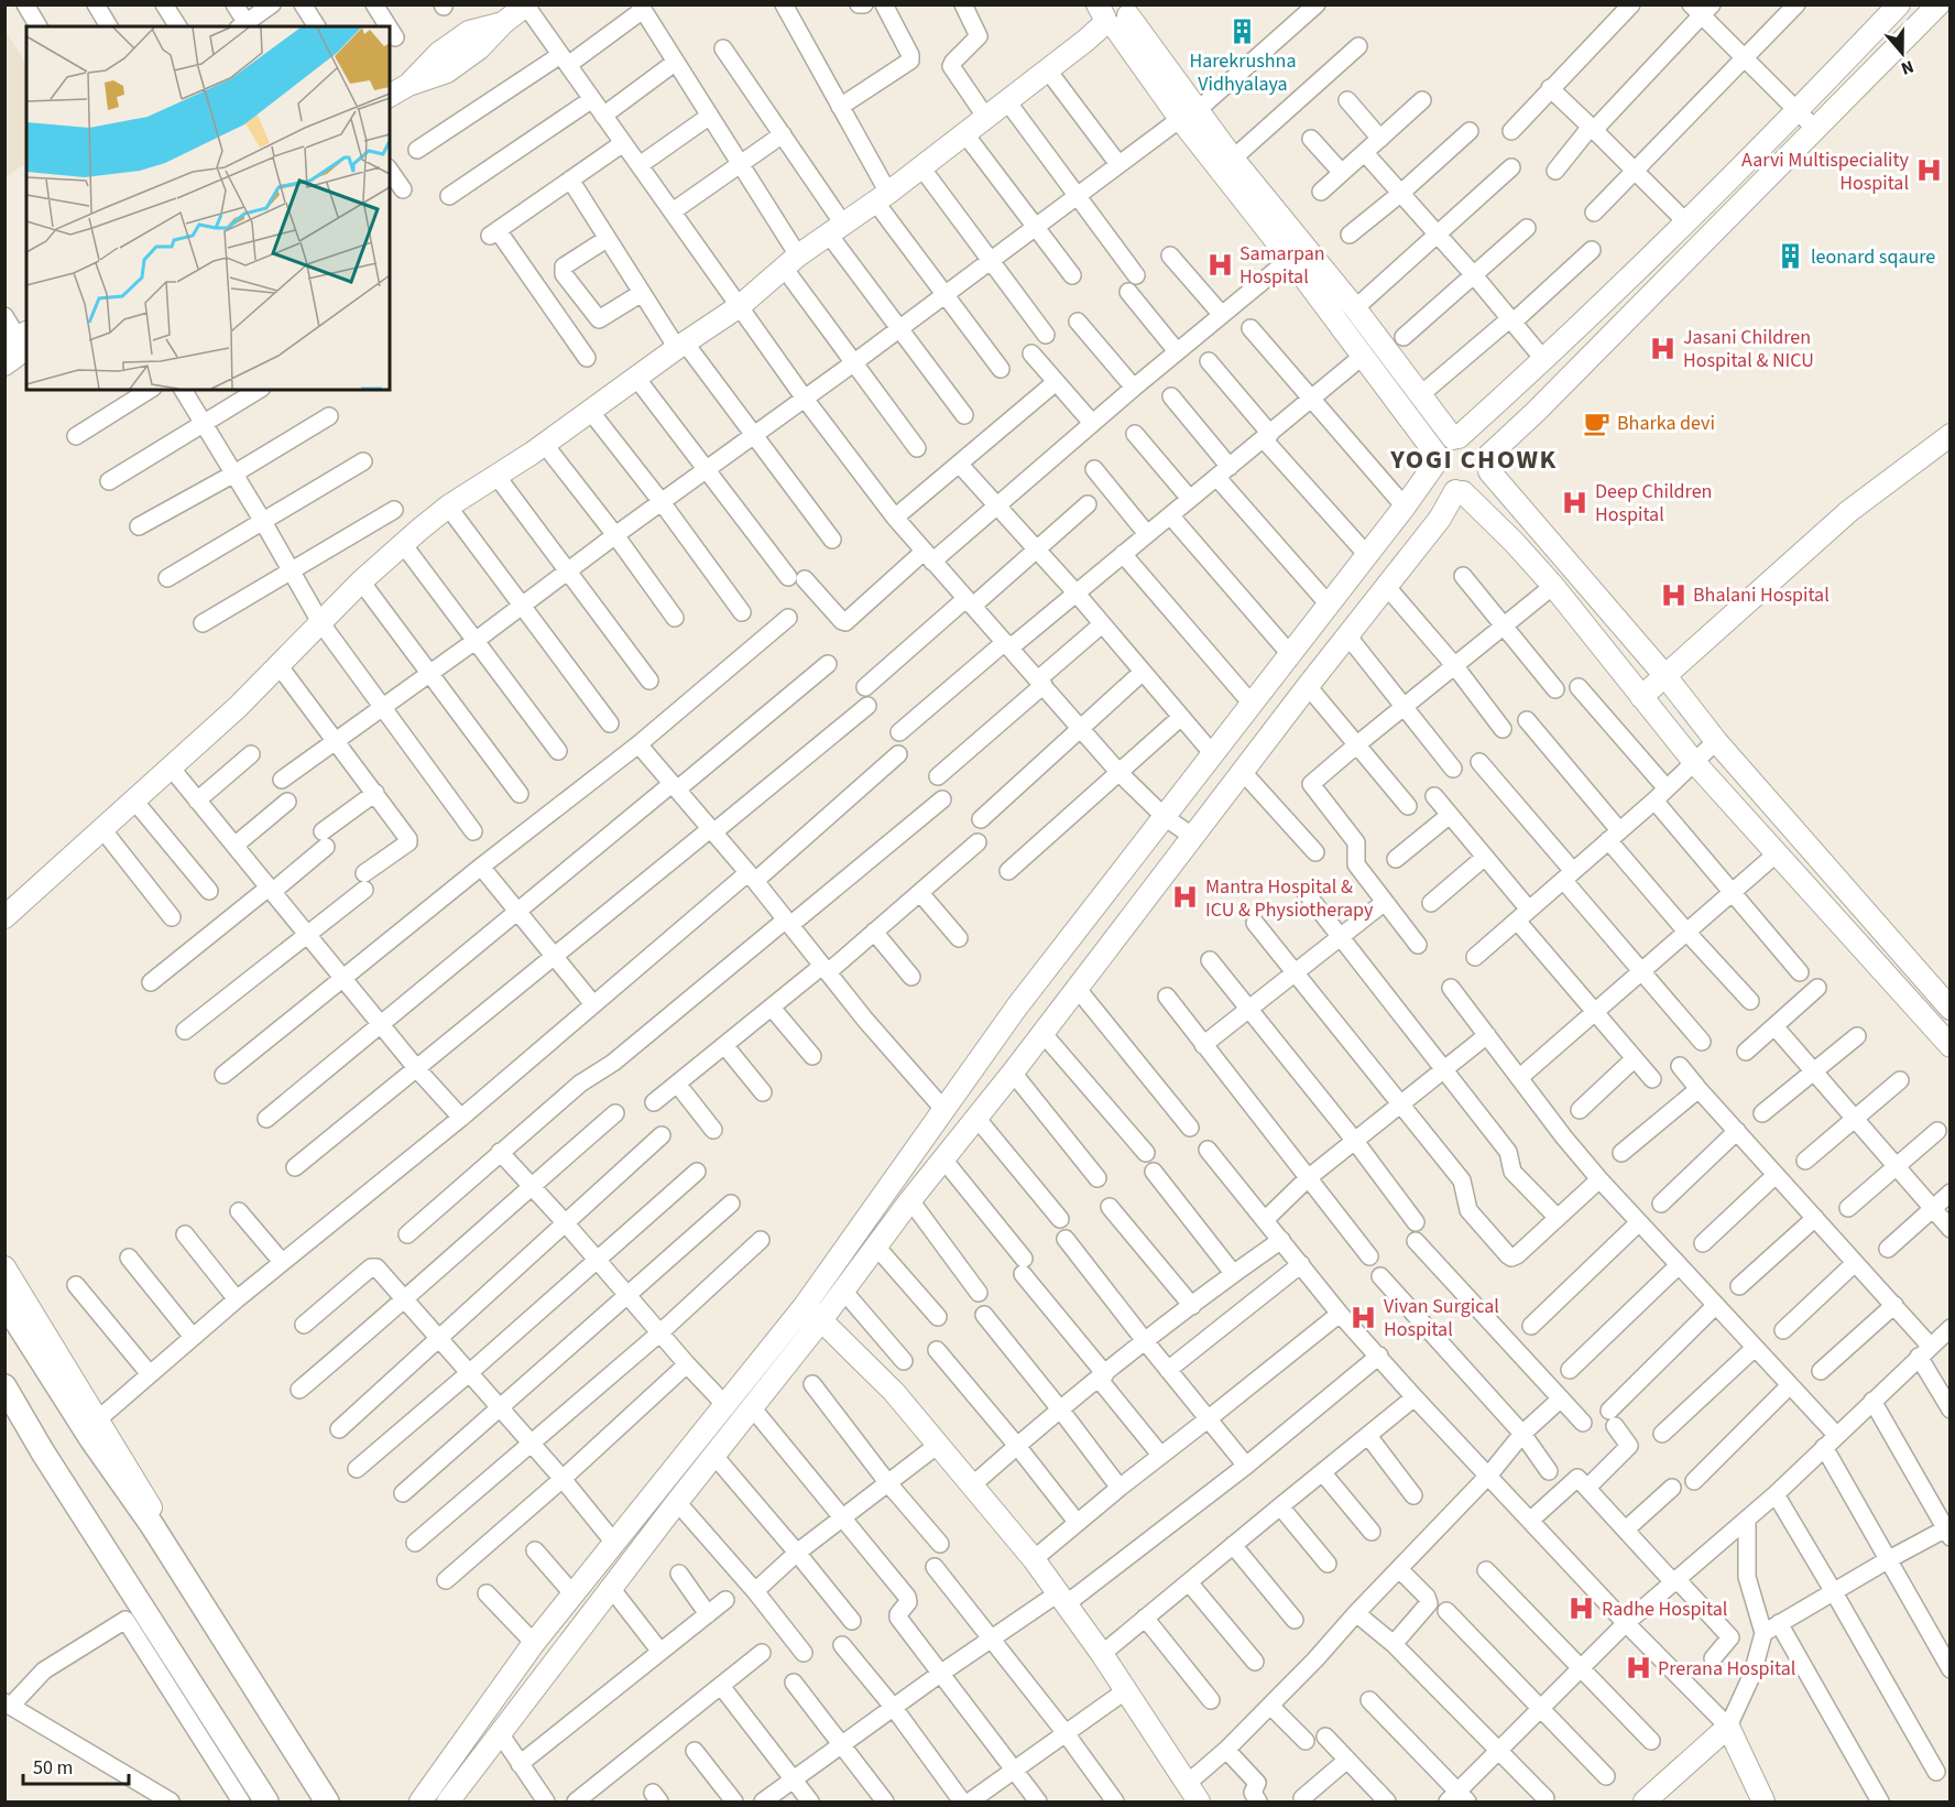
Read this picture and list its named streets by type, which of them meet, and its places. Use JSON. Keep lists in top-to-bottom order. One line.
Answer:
{"districts":["YOGI CHOWK"],"places":{"building":["Harekrushna Vidhyalaya","leonard sqaure"],"hospital":["Aarvi Multispeciality Hospital","Samarpan Hospital","Jasani Children Hospital & NICU","Deep Children Hospital","Bhalani Hospital","Mantra Hospital & ICU & Physiotherapy","Vivan Surgical Hospital","Radhe Hospital","Prerana Hospital"],"cafe":["Bharka devi"]},"scale_bar":"50 m","north":"bottom"}
